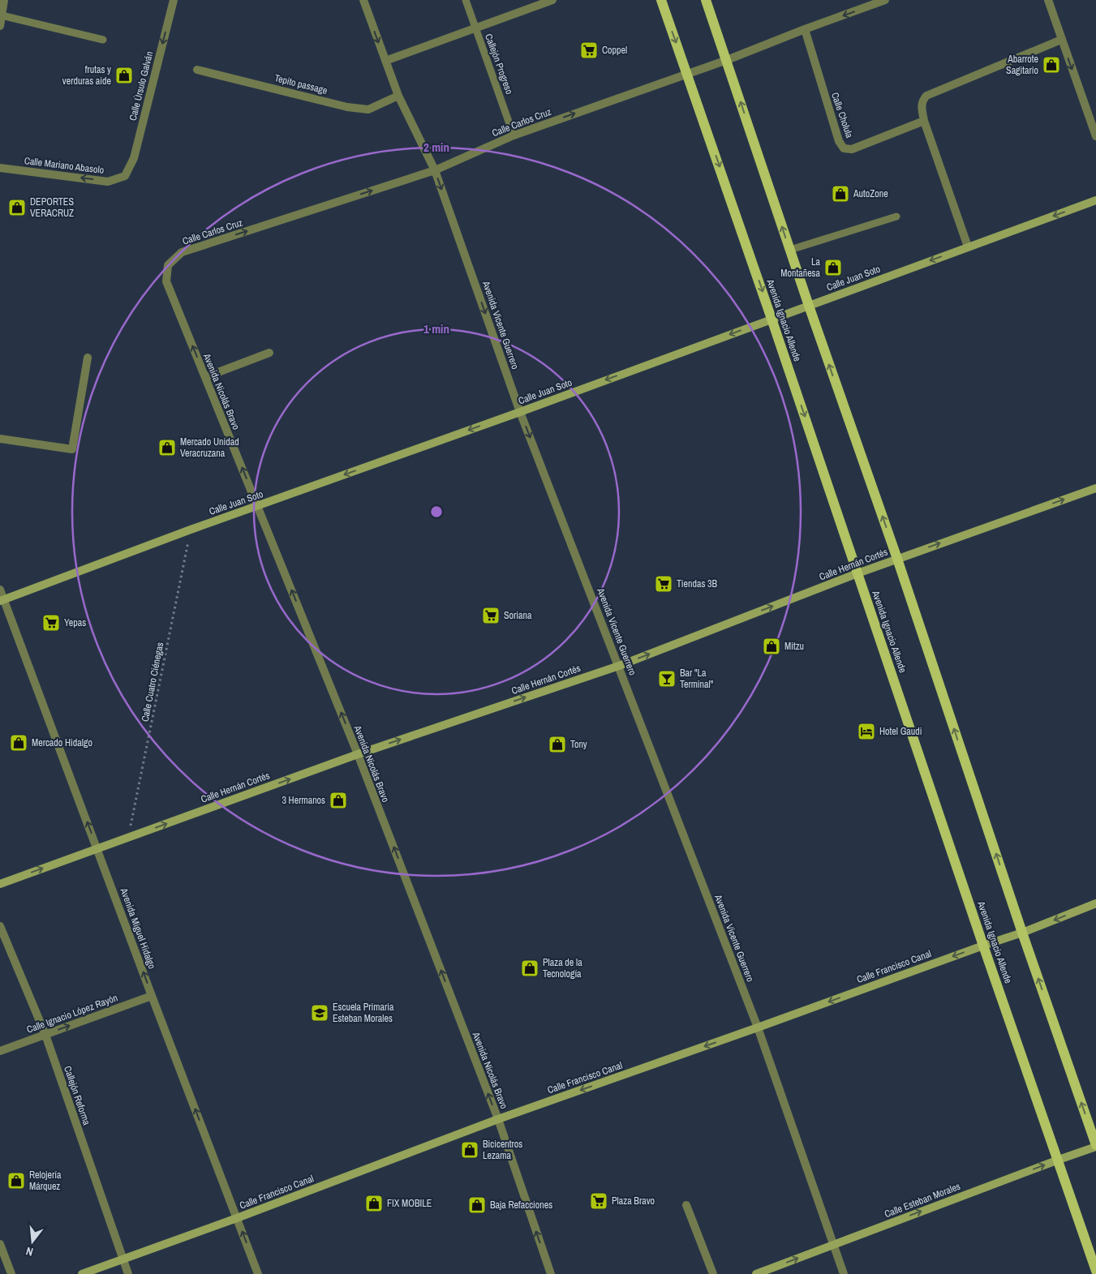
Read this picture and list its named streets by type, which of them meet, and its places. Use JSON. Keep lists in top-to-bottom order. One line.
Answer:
{"streets":{"main road":["Calle Juan Soto","Avenida Ignacio Allende","Calle Hernán Cortés","Calle Francisco Canal","Calle Esteban Morales"],"street":["Tepito passage","Calle Úrsulo Galván","Calle Cholula","Calle Carlos Cruz","Calle Mariano Abasolo","Avenida Vicente Guerrero","Avenida Nicolás Bravo","Avenida Miguel Hidalgo","Calle Ignacio López Rayón","Callejón Reforma"],"lane":["Callejón Progreso"],"path":["Calle Cuatro Ciénegas"]},"crossings":[["Callejón Progreso","Calle Carlos Cruz"],["Tepito passage","Avenida Vicente Guerrero"],["Calle Úrsulo Galván","Calle Mariano Abasolo"],["Calle Cholula","Calle Carlos Cruz"],["Calle Carlos Cruz","Avenida Ignacio Allende"],["Calle Carlos Cruz","Avenida Vicente Guerrero"],["Calle Carlos Cruz","Avenida Nicolás Bravo"],["Calle Juan Soto","Avenida Ignacio Allende"],["Calle Juan Soto","Avenida Vicente Guerrero"],["Calle Juan Soto","Avenida Nicolás Bravo"],["Calle Juan Soto","Calle Cuatro Ciénegas"],["Calle Juan Soto","Avenida Miguel Hidalgo"],["Avenida Ignacio Allende","Calle Hernán Cortés"],["Avenida Ignacio Allende","Calle Francisco Canal"],["Avenida Ignacio Allende","Calle Esteban Morales"],["Avenida Vicente Guerrero","Calle Hernán Cortés"],["Avenida Vicente Guerrero","Calle Francisco Canal"],["Avenida Vicente Guerrero","Calle Esteban Morales"],["Avenida Nicolás Bravo","Calle Hernán Cortés"],["Avenida Nicolás Bravo","Calle Francisco Canal"],["Calle Hernán Cortés","Calle Cuatro Ciénegas"],["Calle Hernán Cortés","Avenida Miguel Hidalgo"],["Avenida Miguel Hidalgo","Calle Francisco Canal"],["Avenida Miguel Hidalgo","Calle Ignacio López Rayón"],["Calle Francisco Canal","Callejón Reforma"],["Calle Ignacio López Rayón","Callejón Reforma"]],"one_way":["Calle Úrsulo Galván","Calle Mariano Abasolo","Calle Juan Soto","Avenida Vicente Guerrero","Avenida Nicolás Bravo","Calle Hernán Cortés","Avenida Miguel Hidalgo","Calle Francisco Canal","Calle Ignacio López Rayón","Calle Esteban Morales"],"places":{"supermarket":["Coppel","Tiendas 3B","Soriana","Yepas","Plaza Bravo"],"shop":["Abarrote Sagitario","frutas y verduras aide","AutoZone","DEPORTES VERACRUZ","La Montañesa","Mercado Unidad Veracruzana","Mitzu","Mercado Hidalgo","Tony","3 Hermanos","Plaza de la Tecnología","Bicicentros Lezama","Relojería Márquez","FIX MOBILE","Baja Refacciones"],"bar":["Bar \"La Terminal\""],"hotel":["Hotel Gaudi"],"school or university":["Escuela Primaria Esteban Morales"]},"north":"bottom","rings":["2 min","1 min"]}
